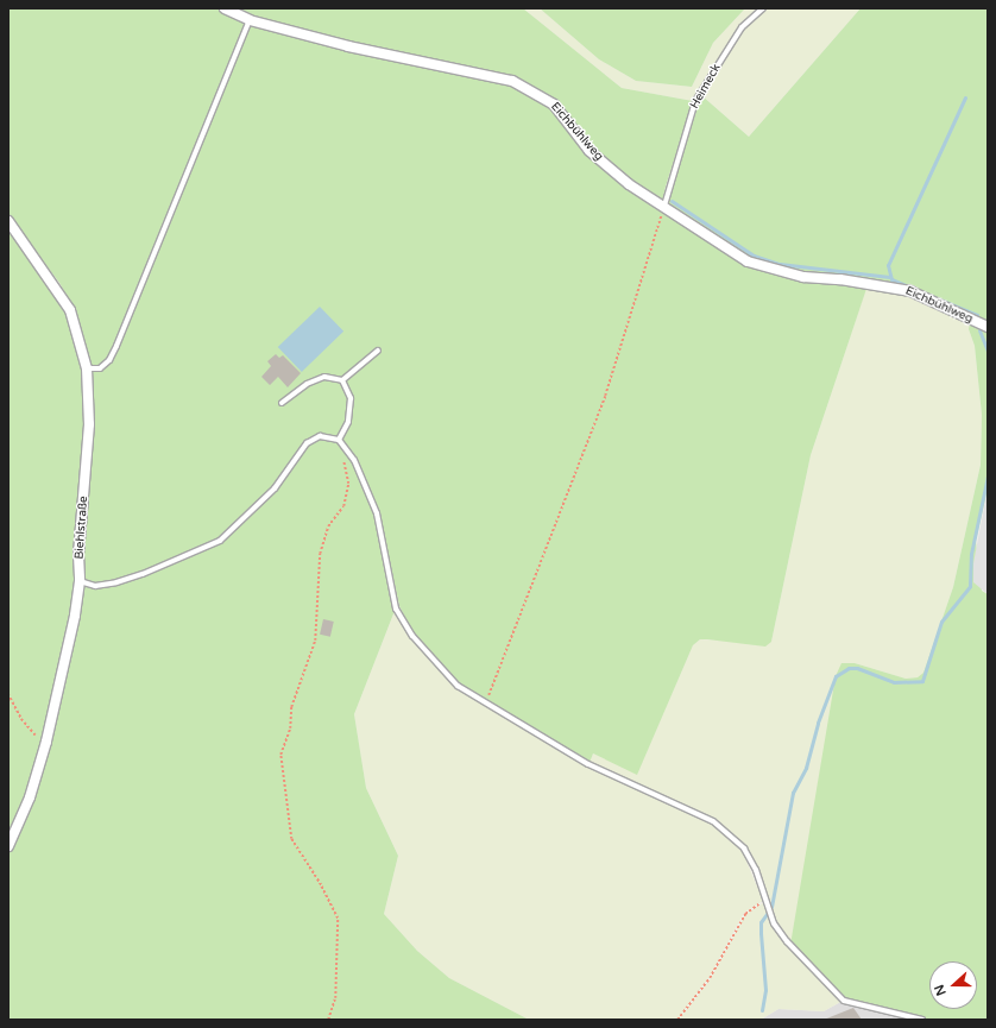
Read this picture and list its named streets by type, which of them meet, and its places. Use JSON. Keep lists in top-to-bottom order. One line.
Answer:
{"streets":{"street":["Eichbühlweg","Biehlstraße"],"lane":["Heimeck"]},"crossings":[["Heimeck","Eichbühlweg"]],"north":"left"}
